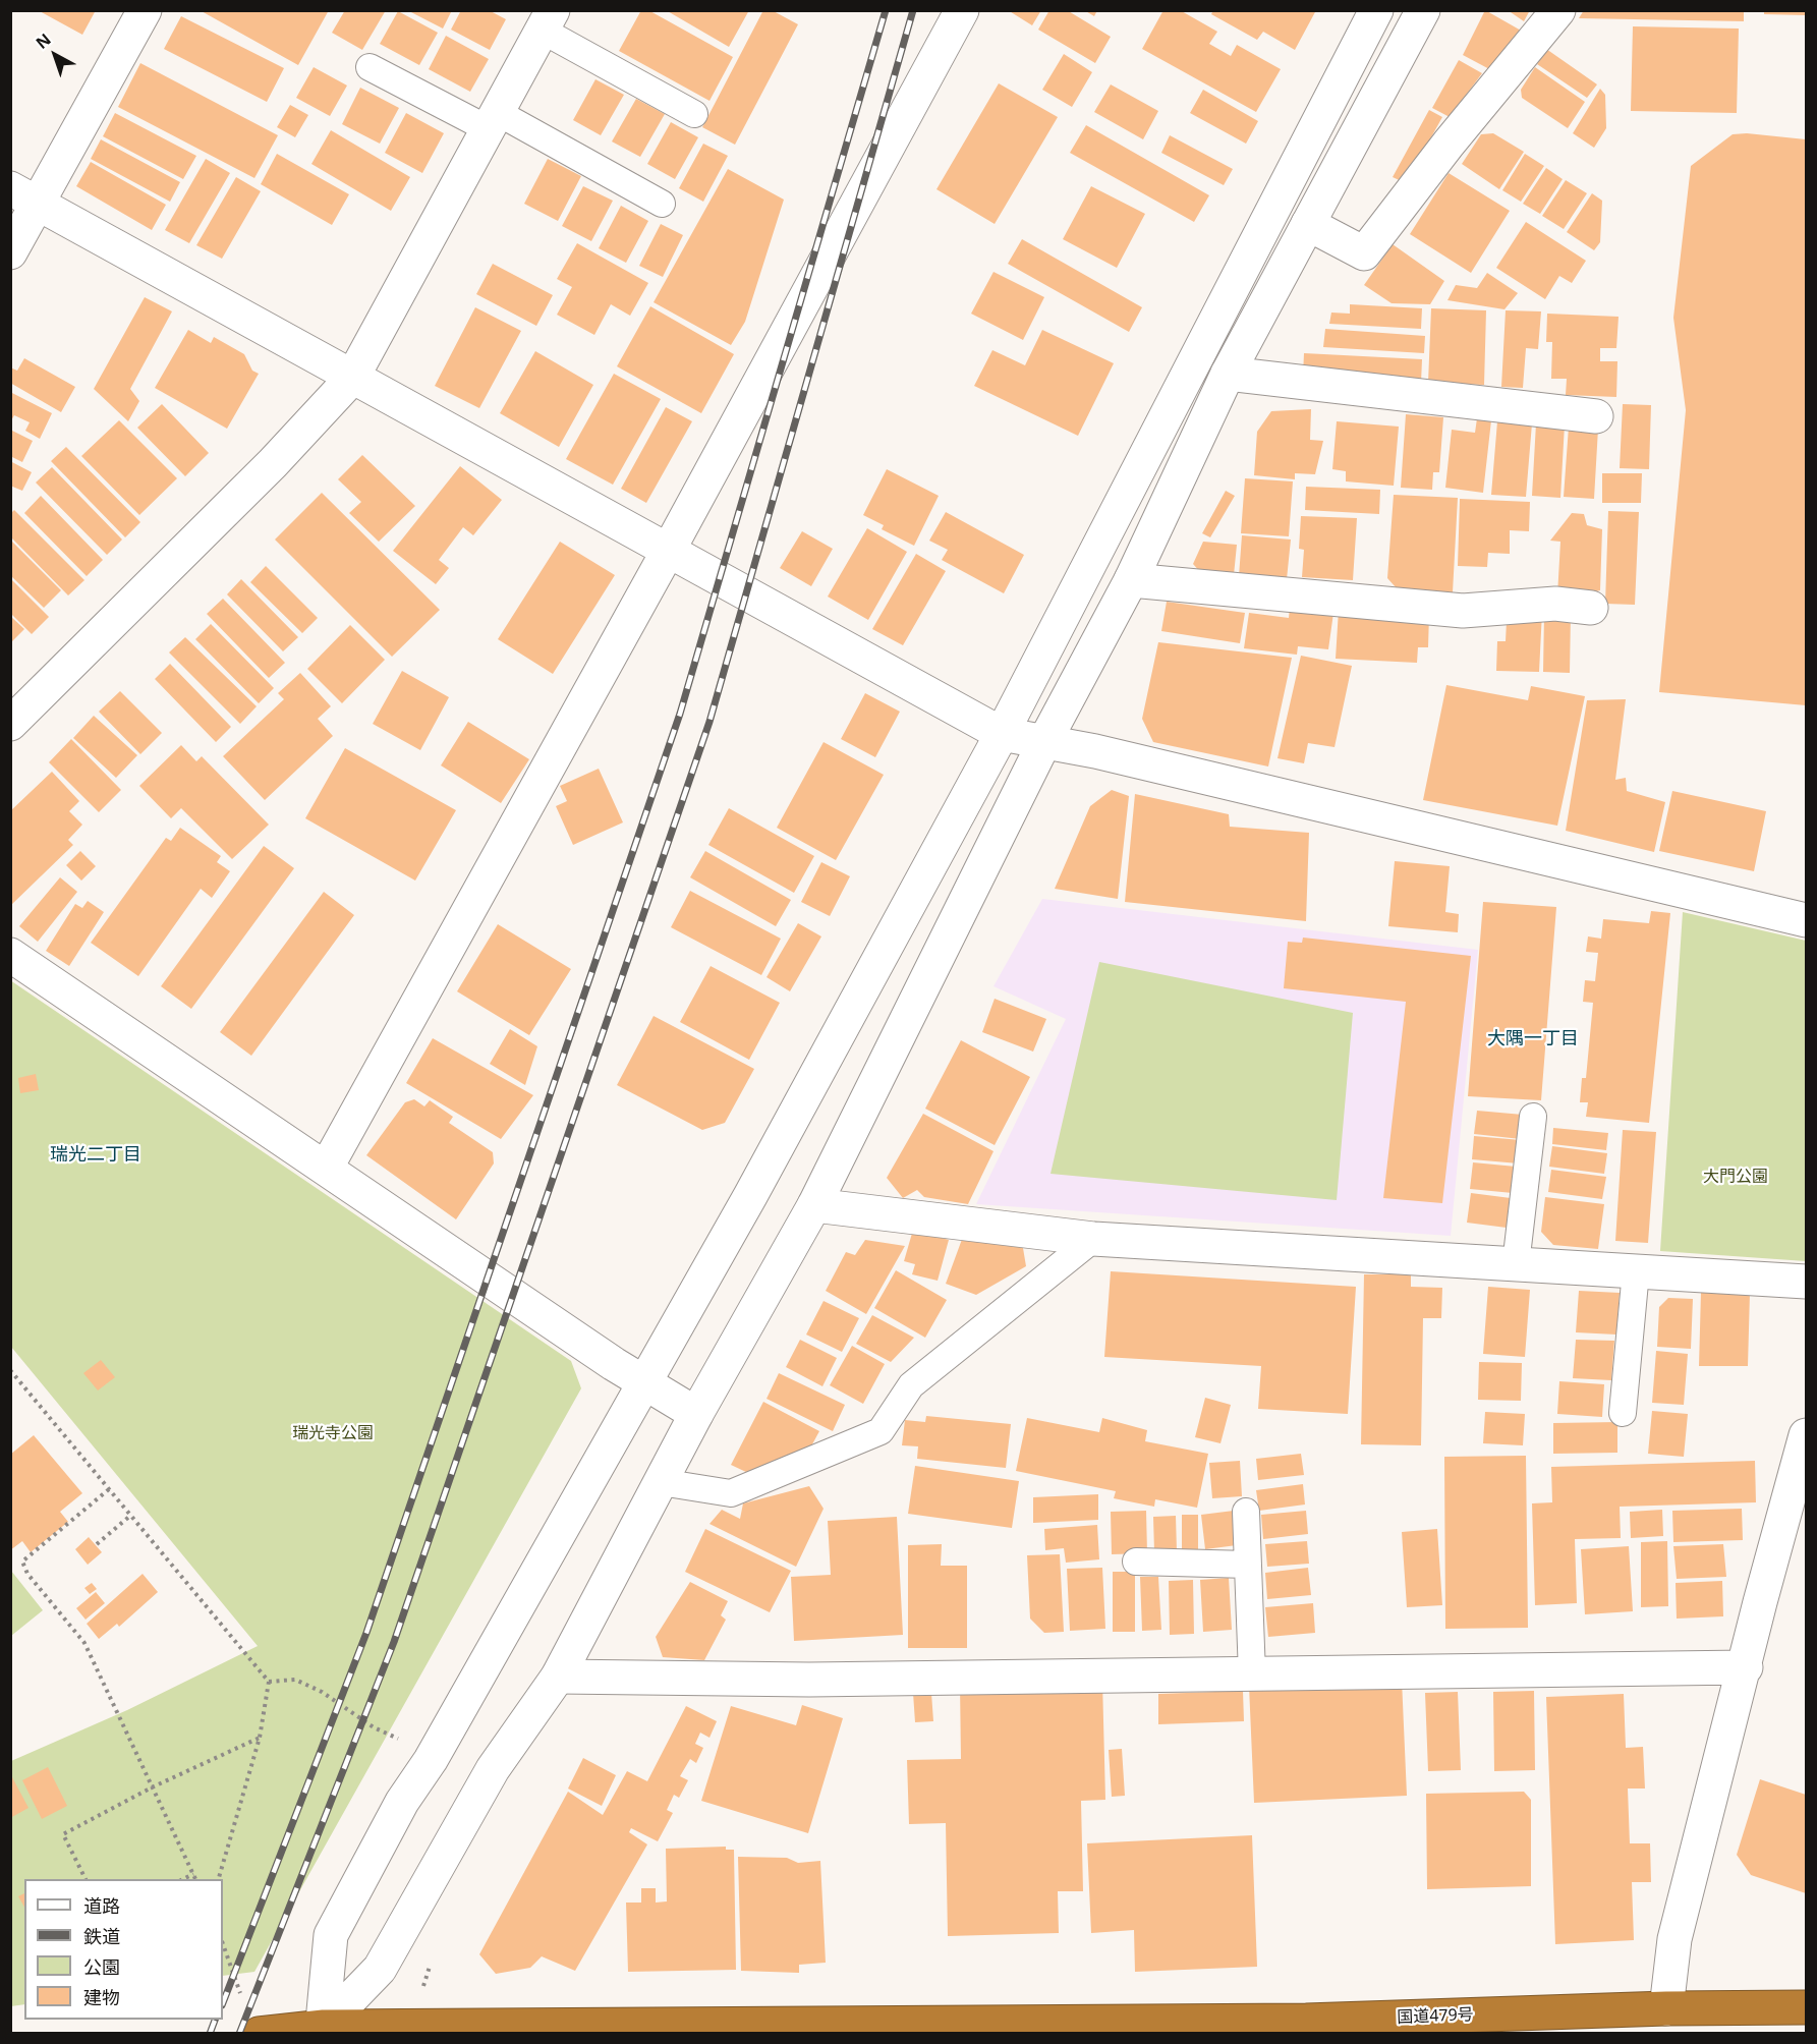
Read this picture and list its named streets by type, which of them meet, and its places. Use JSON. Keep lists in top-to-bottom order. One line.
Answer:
{"streets":{"highway":["国道479号"]},"districts":["大隅一丁目","瑞光二丁目"],"parks":["大門公園","瑞光寺公園"],"legend":["道路","鉄道","公園","建物"],"north":"top left"}
